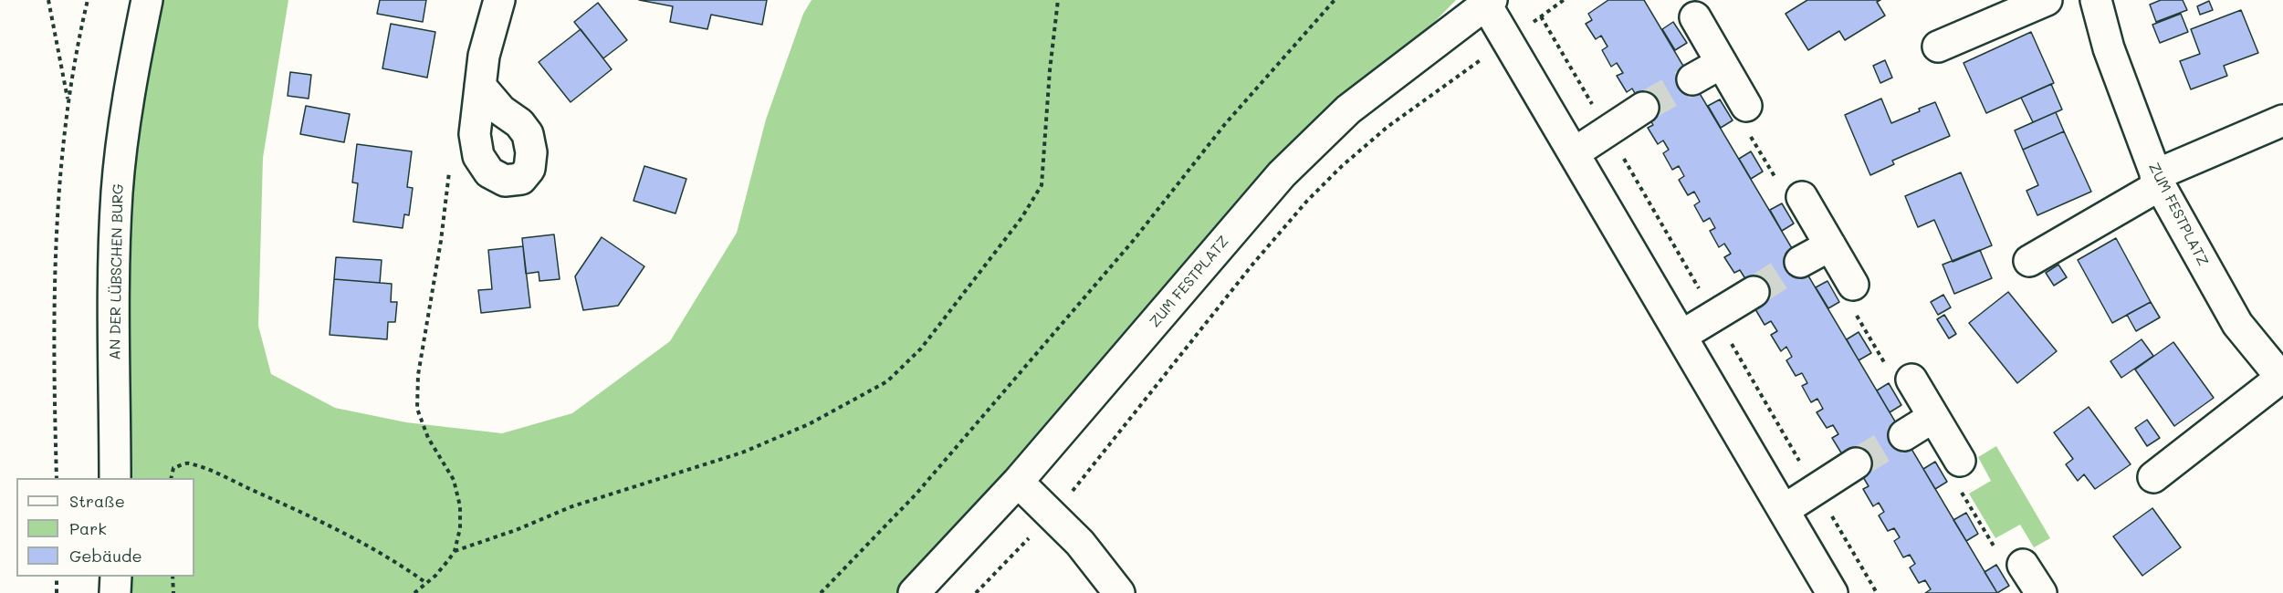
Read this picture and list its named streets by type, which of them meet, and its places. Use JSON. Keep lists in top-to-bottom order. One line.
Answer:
{"streets":{"street":["ZUM FESTPLATZ","AN DER LÜBSCHEN BURG"]},"legend":["Straße","Park","Gebäude"]}
